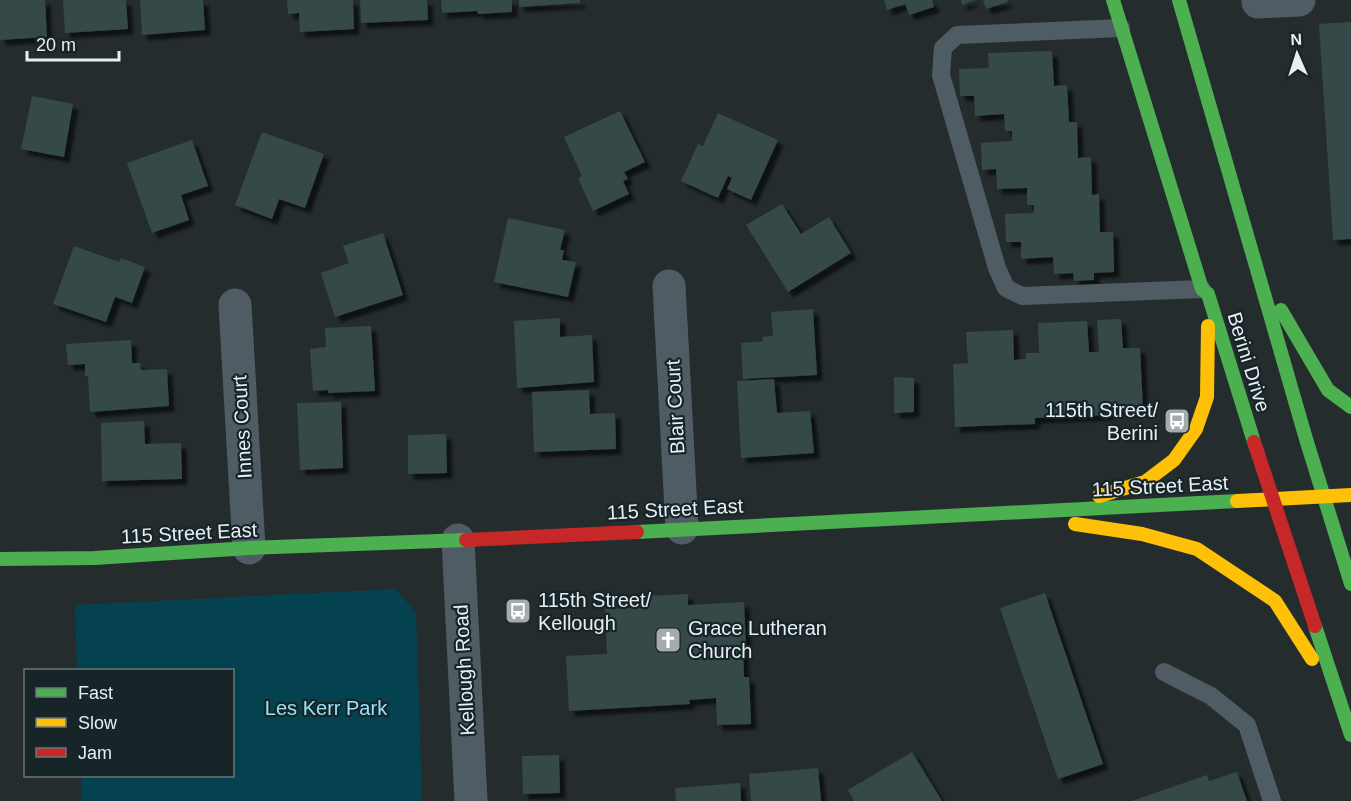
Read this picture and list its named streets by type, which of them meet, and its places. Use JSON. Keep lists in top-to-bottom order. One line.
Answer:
{"streets":{"street":["Berini Drive","Blair Court","Innes Court","115 Street East","Kellough Road"]},"crossings":[["Berini Drive","115 Street East"],["Blair Court","115 Street East"],["Innes Court","115 Street East"],["115 Street East","Kellough Road"]],"parks":["Les Kerr Park"],"places":{"bus stop":["115th Street/ Berini","115th Street/ Kellough"],"church":["Grace Lutheran Church"]},"legend":["Fast","Slow","Jam"],"scale_bar":"20 m","north":"top"}
